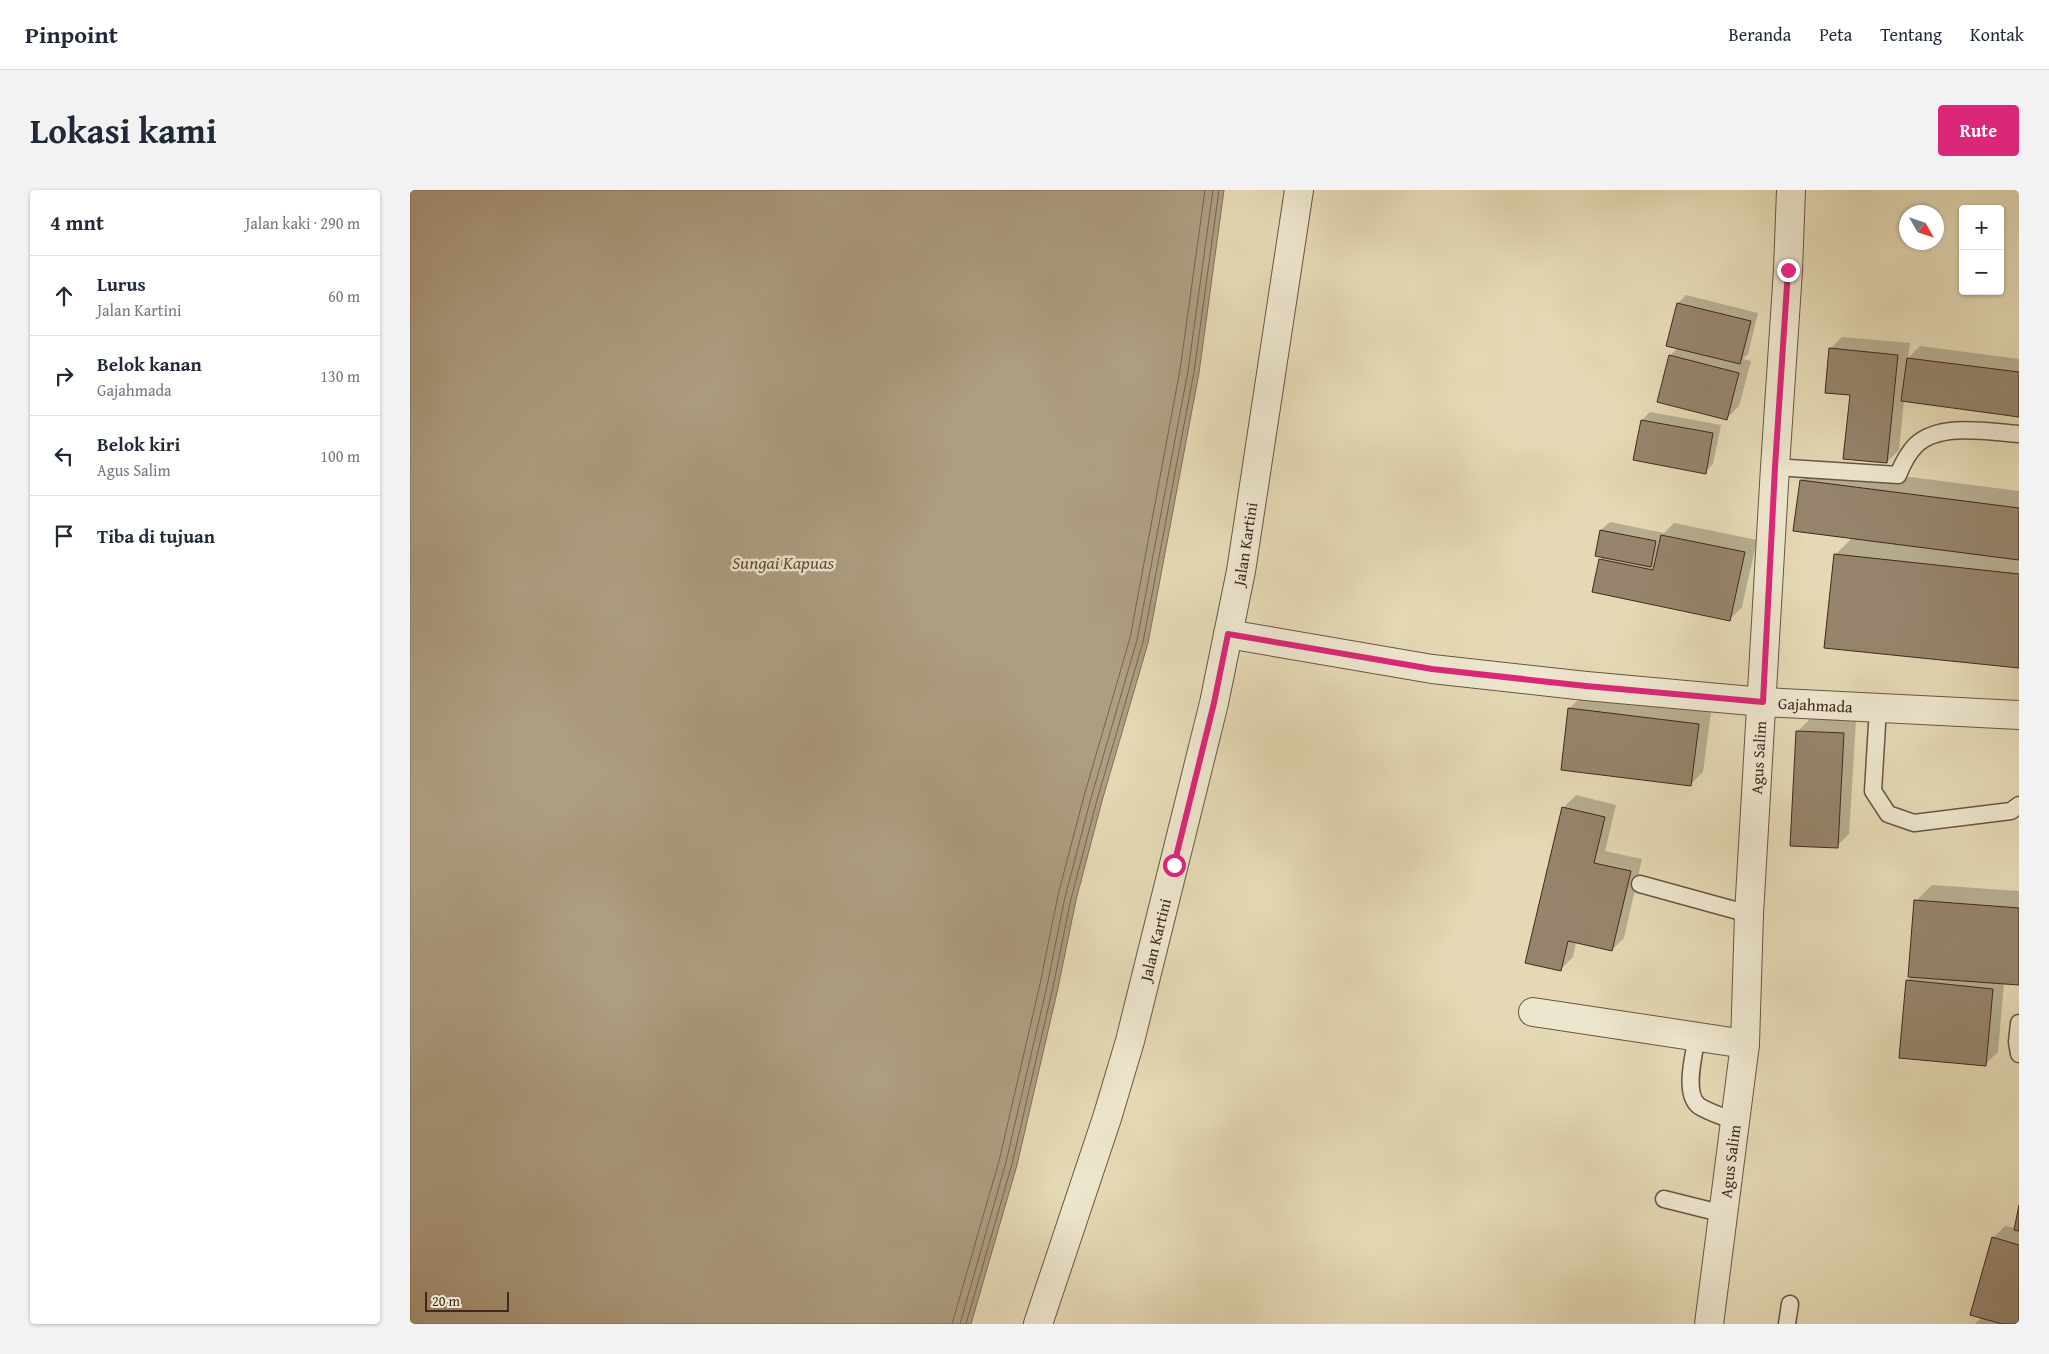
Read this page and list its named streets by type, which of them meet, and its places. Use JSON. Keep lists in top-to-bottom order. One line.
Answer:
{"streets":{"street":["Jalan Kartini","Gajahmada","Agus Salim"]},"crossings":[["Jalan Kartini","Gajahmada"],["Gajahmada","Agus Salim"]],"water":["Sungai Kapuas"],"scale_bar":"20 m","north":"bottom right","page":{"header":"Pinpoint","nav":["Beranda","Peta","Tentang","Kontak"],"title":"Lokasi kami","buttons":"Rute","heading":["4 mnt","Jalan kaki · 290 m"],"map_buttons":["+","−"],"list":[["Lurus","Jalan Kartini","60 m"],["Belok kanan","Gajahmada","130 m"],["Belok kiri","Agus Salim","100 m"],"Tiba di tujuan"],"scale":"20 m"}}
